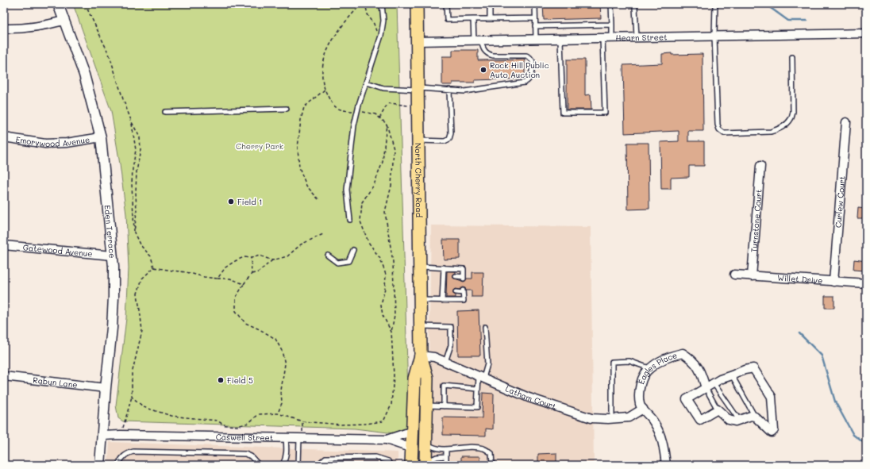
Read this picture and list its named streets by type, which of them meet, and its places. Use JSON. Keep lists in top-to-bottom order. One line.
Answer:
{"streets":{"main road":["North Cherry Road"],"street":["Hearn Street","Emorywood Avenue","Curlew Court","Turnstone Court","Eden Terrace","Gatewood Avenue","Willet Drive","Eagles Place","Rabun Lane","Latham Court","Caswell Street"]},"crossings":[["Hearn Street","North Cherry Road"],["Emorywood Avenue","Eden Terrace"],["North Cherry Road","Latham Court"],["North Cherry Road","Caswell Street"],["Curlew Court","Willet Drive"],["Turnstone Court","Willet Drive"],["Eden Terrace","Gatewood Avenue"],["Eden Terrace","Rabun Lane"],["Eden Terrace","Caswell Street"],["Eagles Place","Latham Court"]],"parks":["Cherry Park"],"places":["Rock Hill Public Auto Auction","Field 1","Field 5"]}
